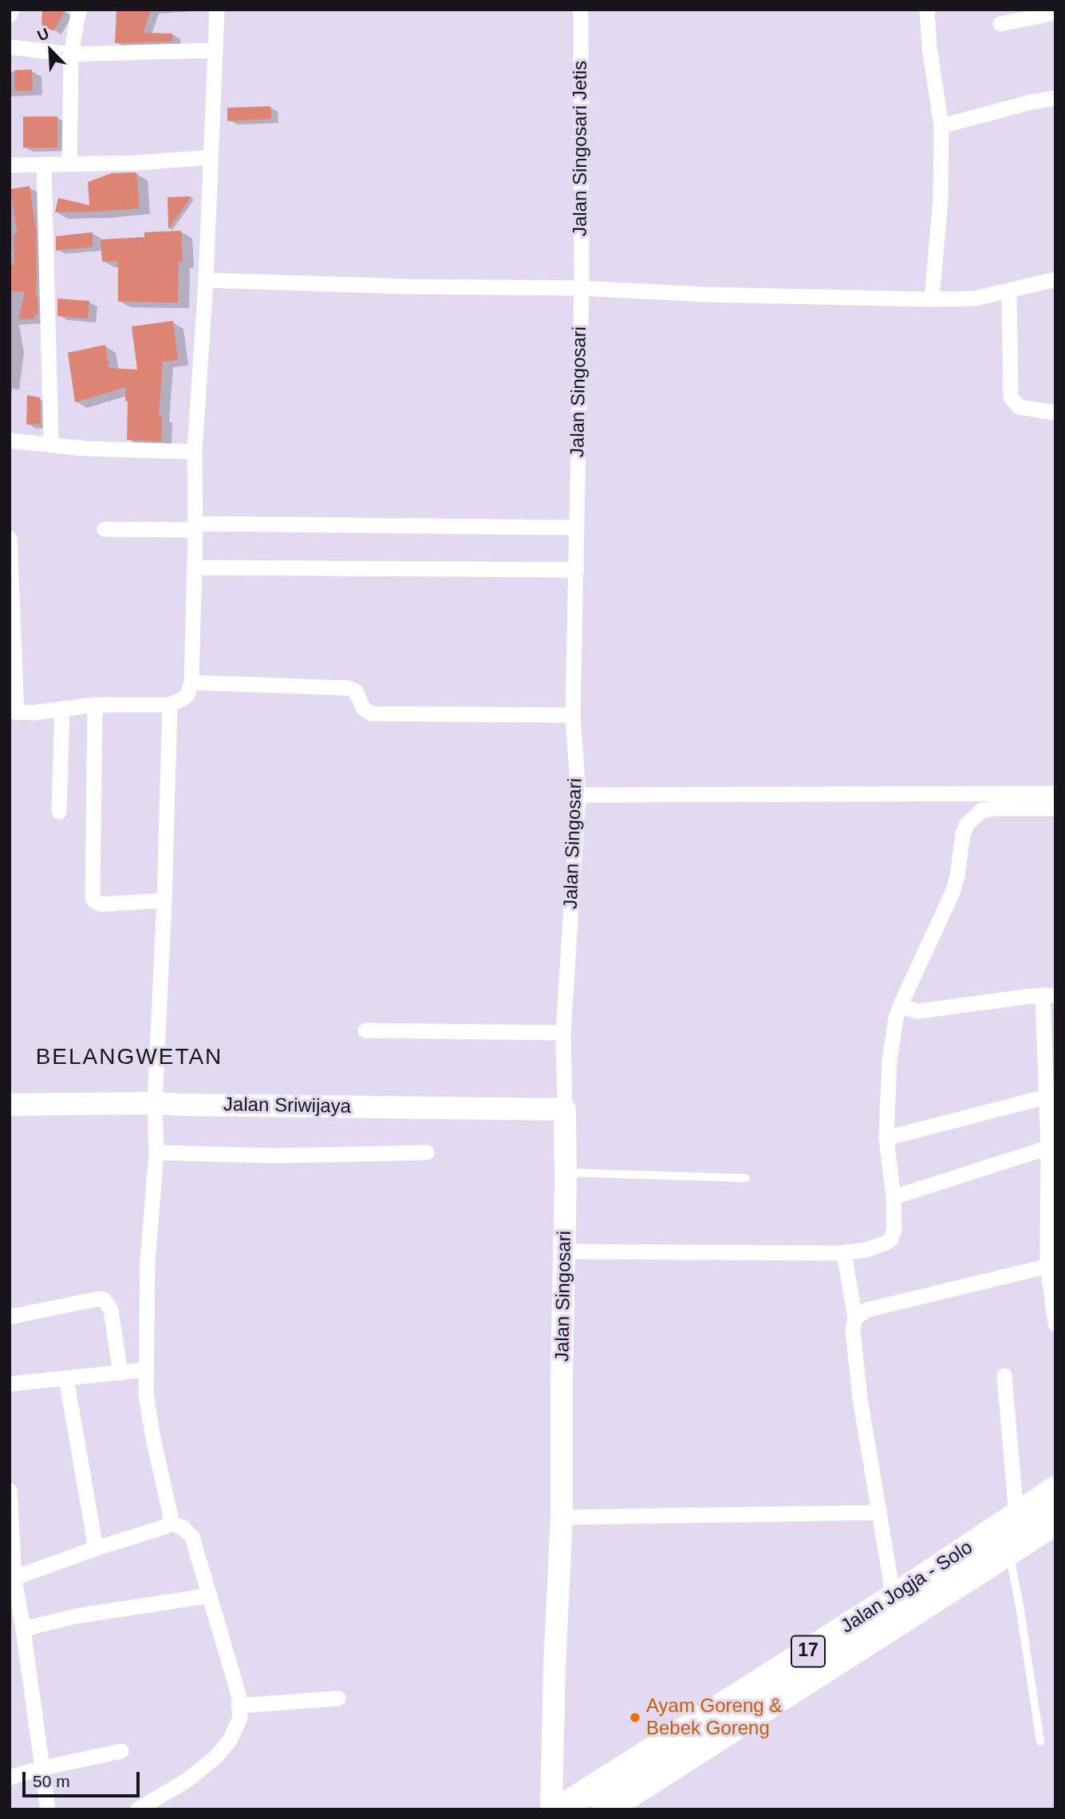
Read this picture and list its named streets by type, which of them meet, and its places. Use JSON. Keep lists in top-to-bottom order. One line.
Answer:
{"streets":{"highway":["Jalan Jogja - Solo","17"],"street":["Jalan Singosari Jetis","Jalan Singosari","Jalan Sriwijaya"]},"crossings":[["Jalan Singosari Jetis","Jalan Singosari"],["Jalan Singosari","Jalan Sriwijaya"]],"districts":["BELANGWETAN"],"places":["Ayam Goreng & Bebek Goreng"],"scale_bar":"50 m","north":"top left"}
